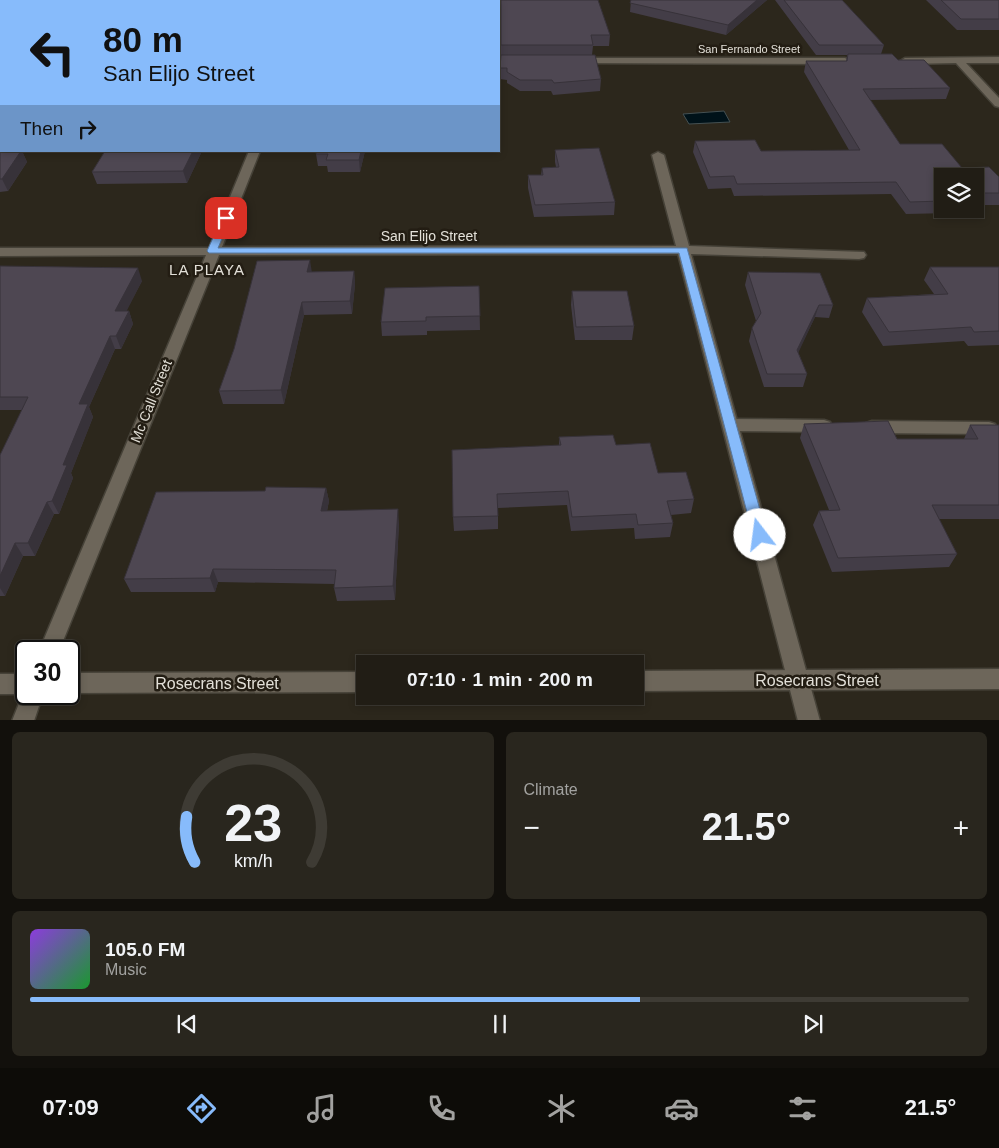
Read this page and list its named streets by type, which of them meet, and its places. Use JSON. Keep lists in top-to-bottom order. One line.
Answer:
{"streets":{"street":["San Fernando Street","San Elijo Street","Mc Call Street","Rosecrans Street"]},"crossings":[["San Elijo Street","Mc Call Street"]],"districts":["LA PLAYA"],"page":{"turn":["80 m","San Elijo Street"],"then":"Then","limit":"30","trip":"07:10 · 1 min · 200 m","tile":"Climate","heat":["−","21.5°","+"],"song":["105.0 FM","Music"],"tabs":["07:09","21.5°"],"gauge":["23","km/h"]}}
